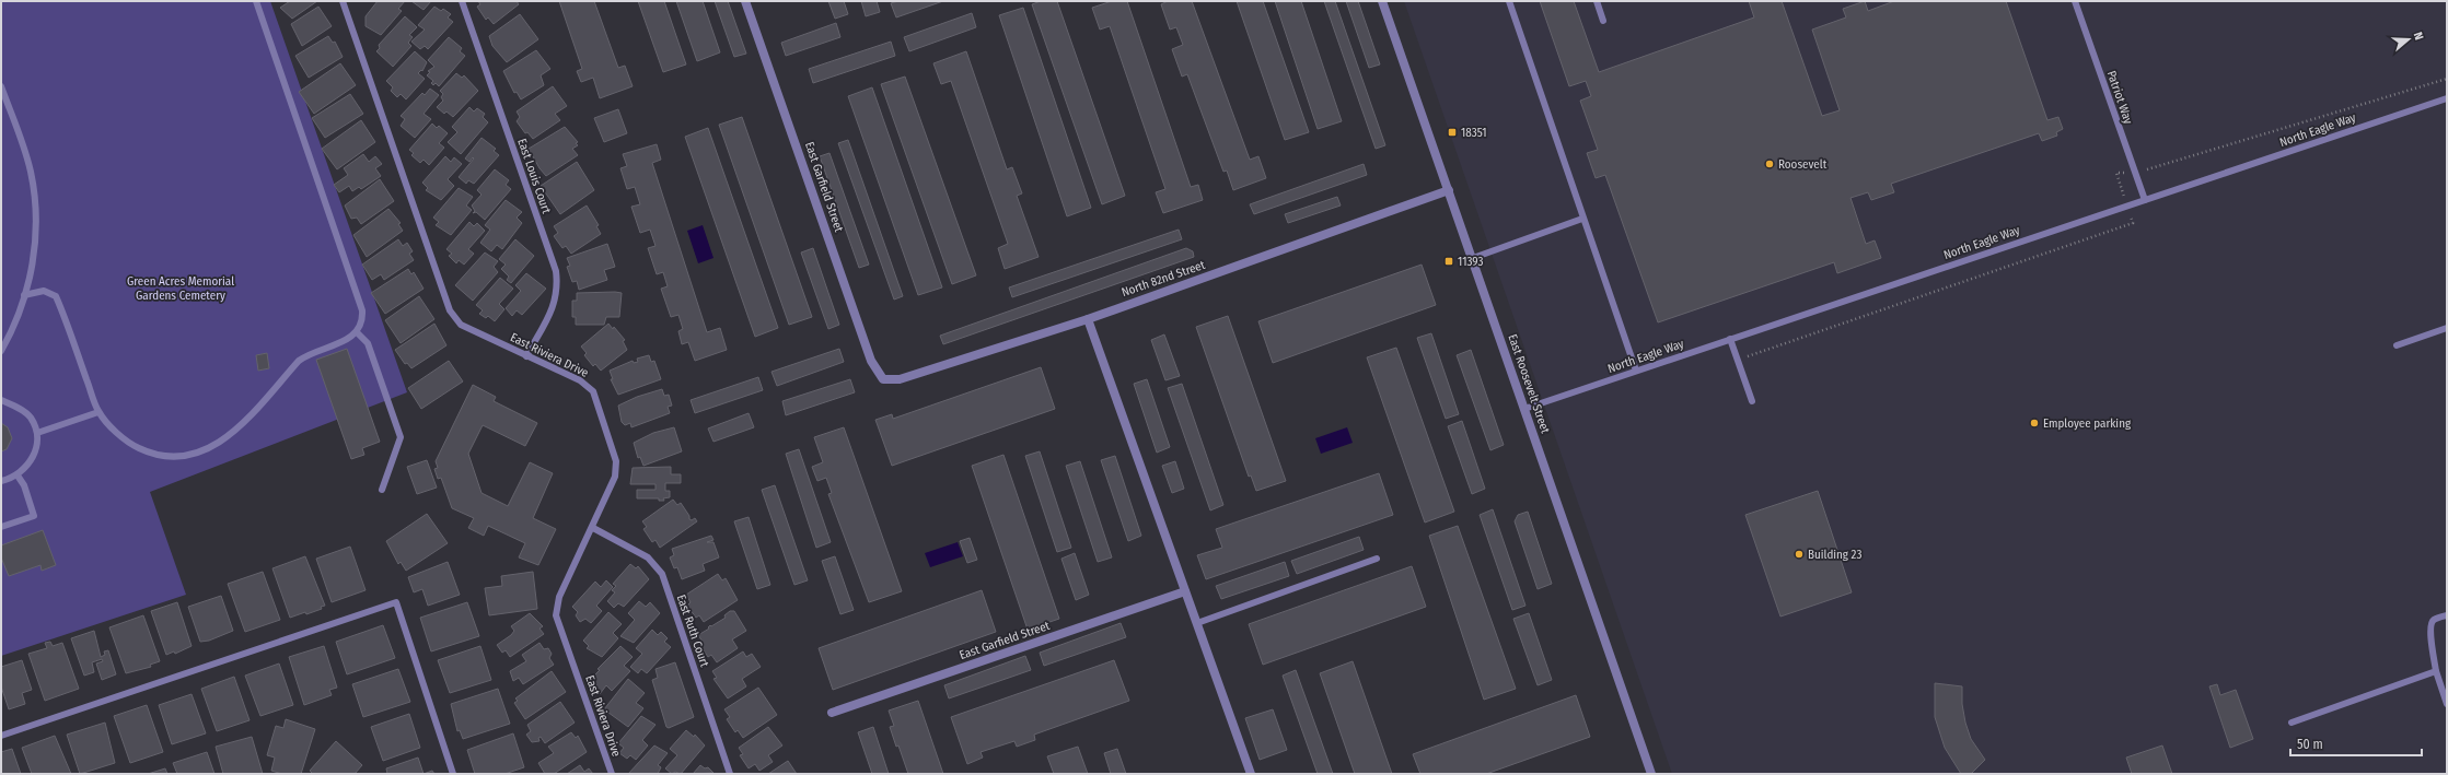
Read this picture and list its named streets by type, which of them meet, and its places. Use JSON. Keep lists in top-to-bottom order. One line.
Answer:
{"streets":{"street":["East Garfield Street","North 82nd Street","East Roosevelt Street"],"lane":["Patriot Way","North Eagle Way","East Louis Court","East Riviera Drive","East Ruth Court"]},"crossings":[["Patriot Way","North Eagle Way"],["North Eagle Way","East Roosevelt Street"],["East Louis Court","East Riviera Drive"],["East Garfield Street","North 82nd Street"],["North 82nd Street","East Roosevelt Street"],["East Riviera Drive","East Ruth Court"]],"parks":["Green Acres Memorial Gardens Cemetery"],"places":{"transit":["18351","11393"],"other":["Roosevelt","Employee parking","Building 23"]},"scale_bar":"50 m","north":"right"}
